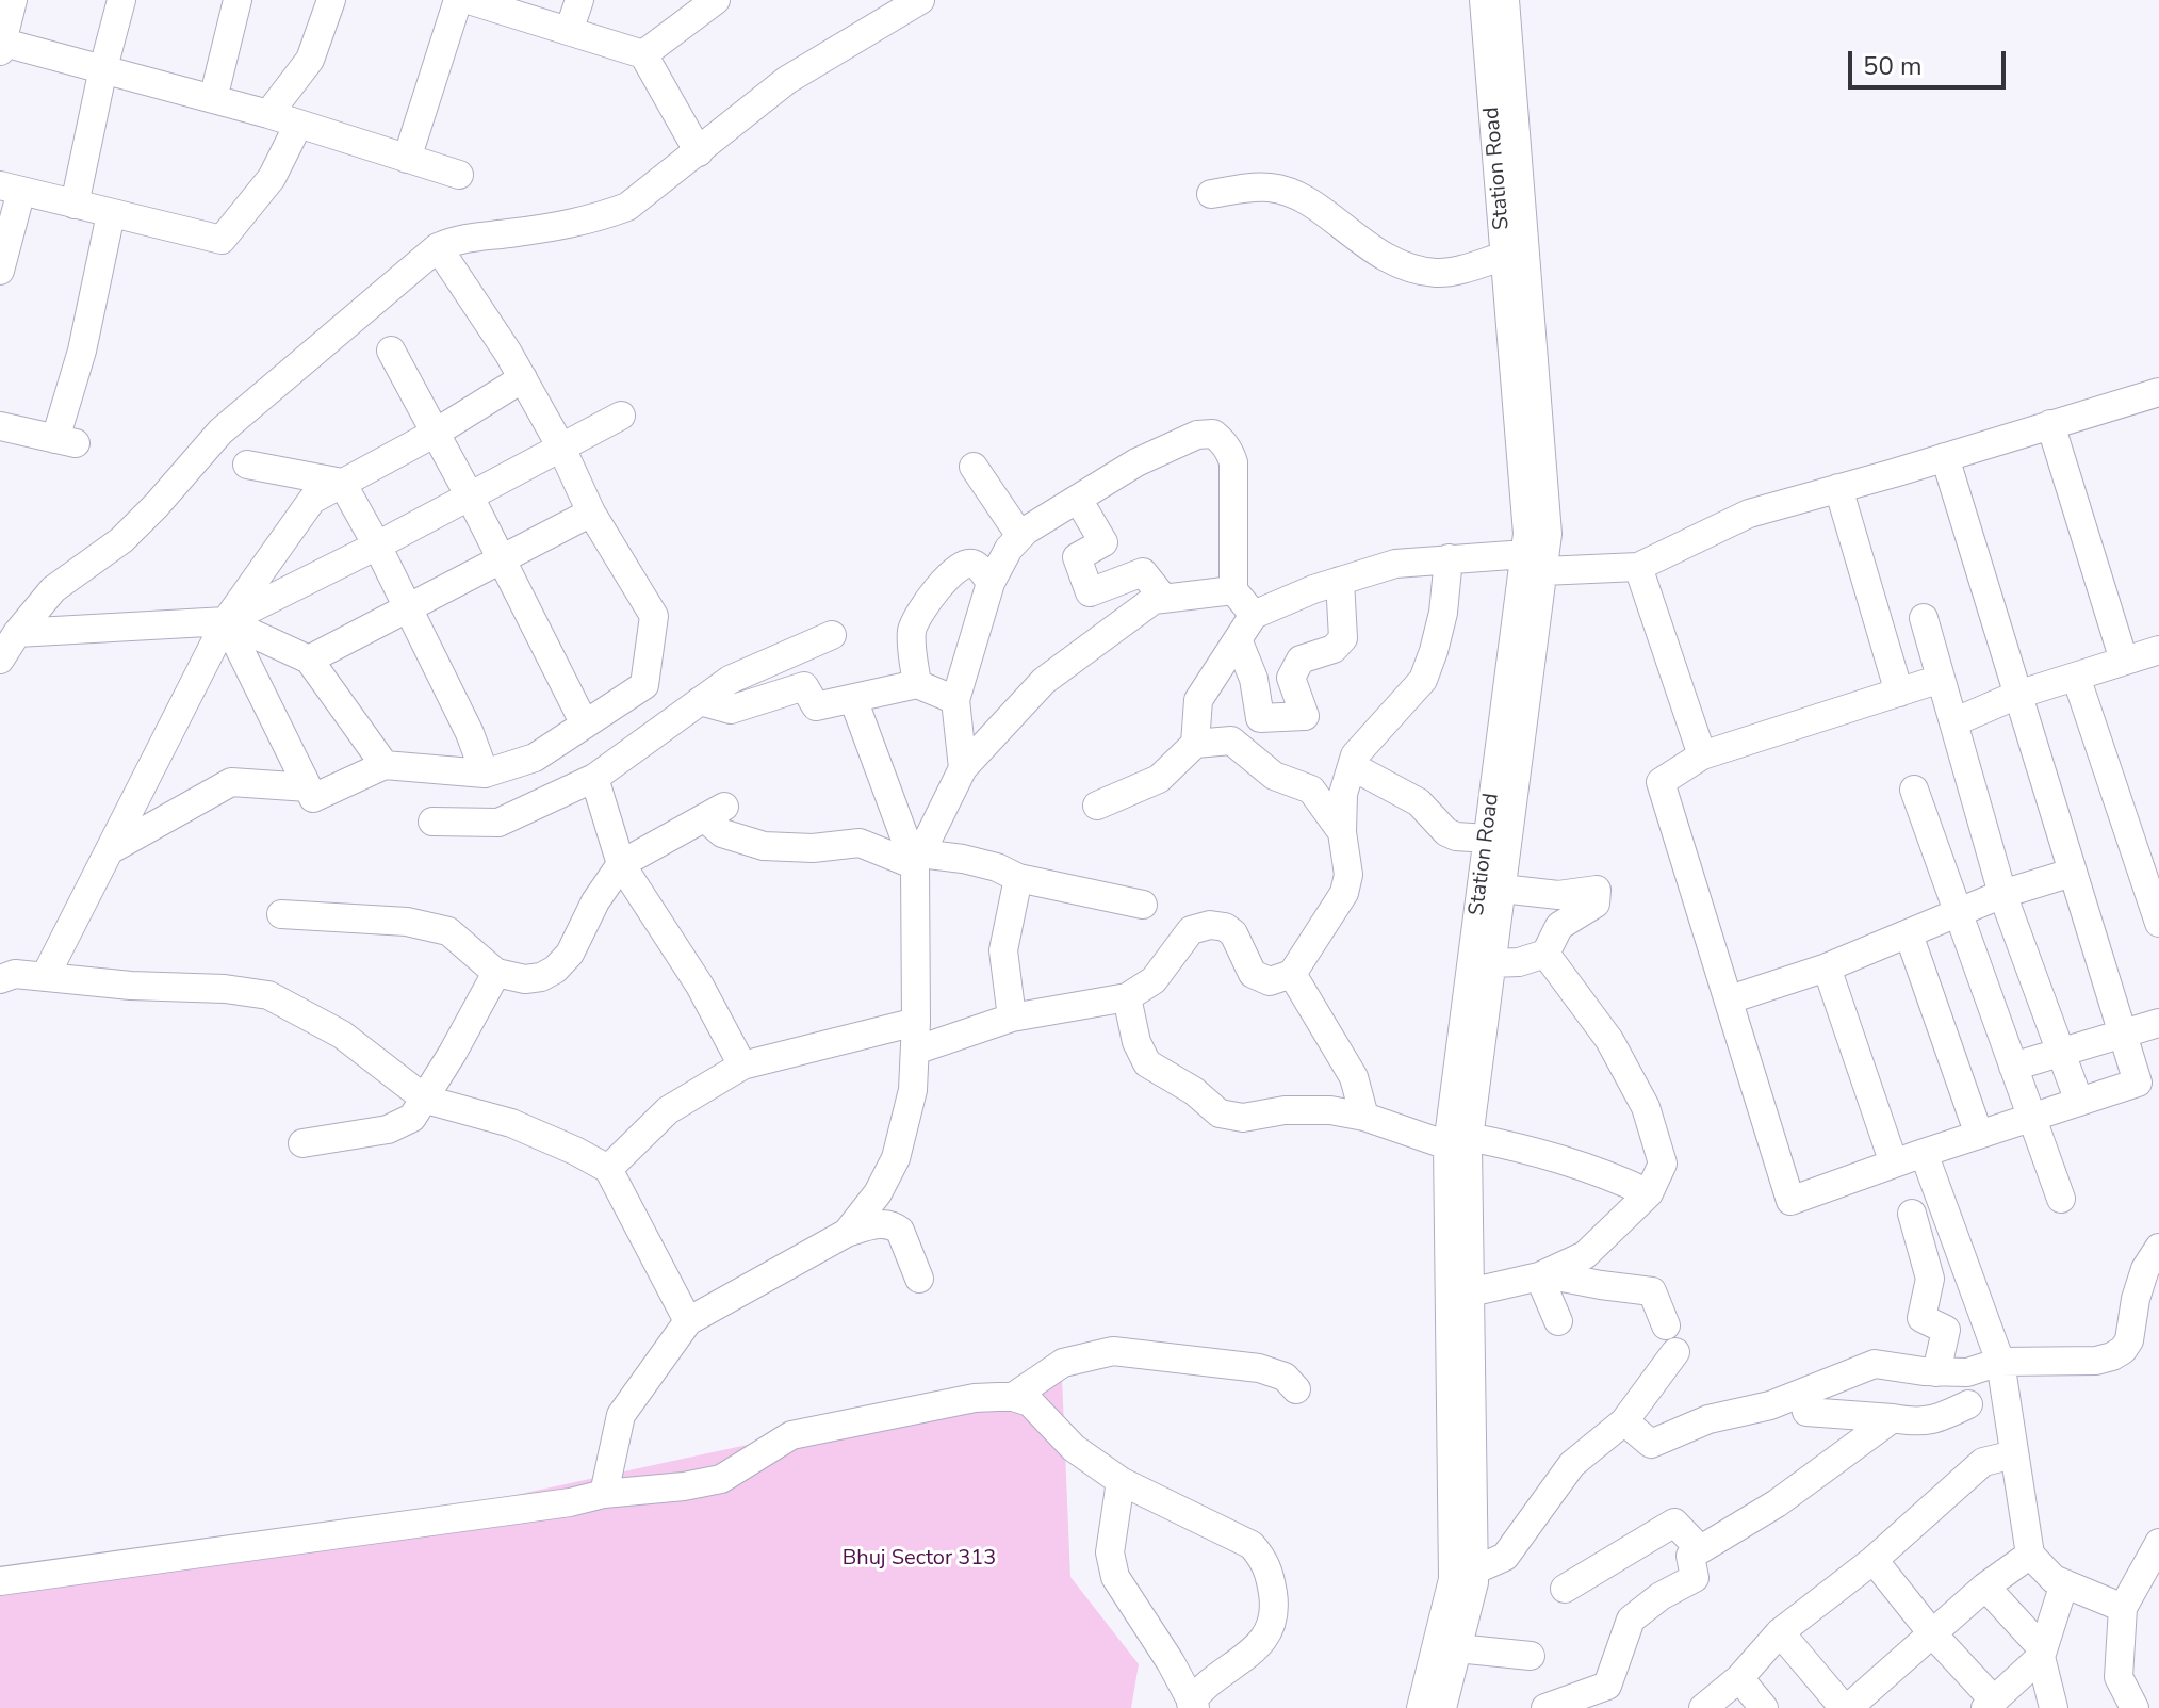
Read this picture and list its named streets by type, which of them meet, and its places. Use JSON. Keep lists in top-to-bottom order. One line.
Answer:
{"streets":{"street":["Station Road"]},"parks":["Bhuj Sector 313"],"scale_bar":"50 m"}
